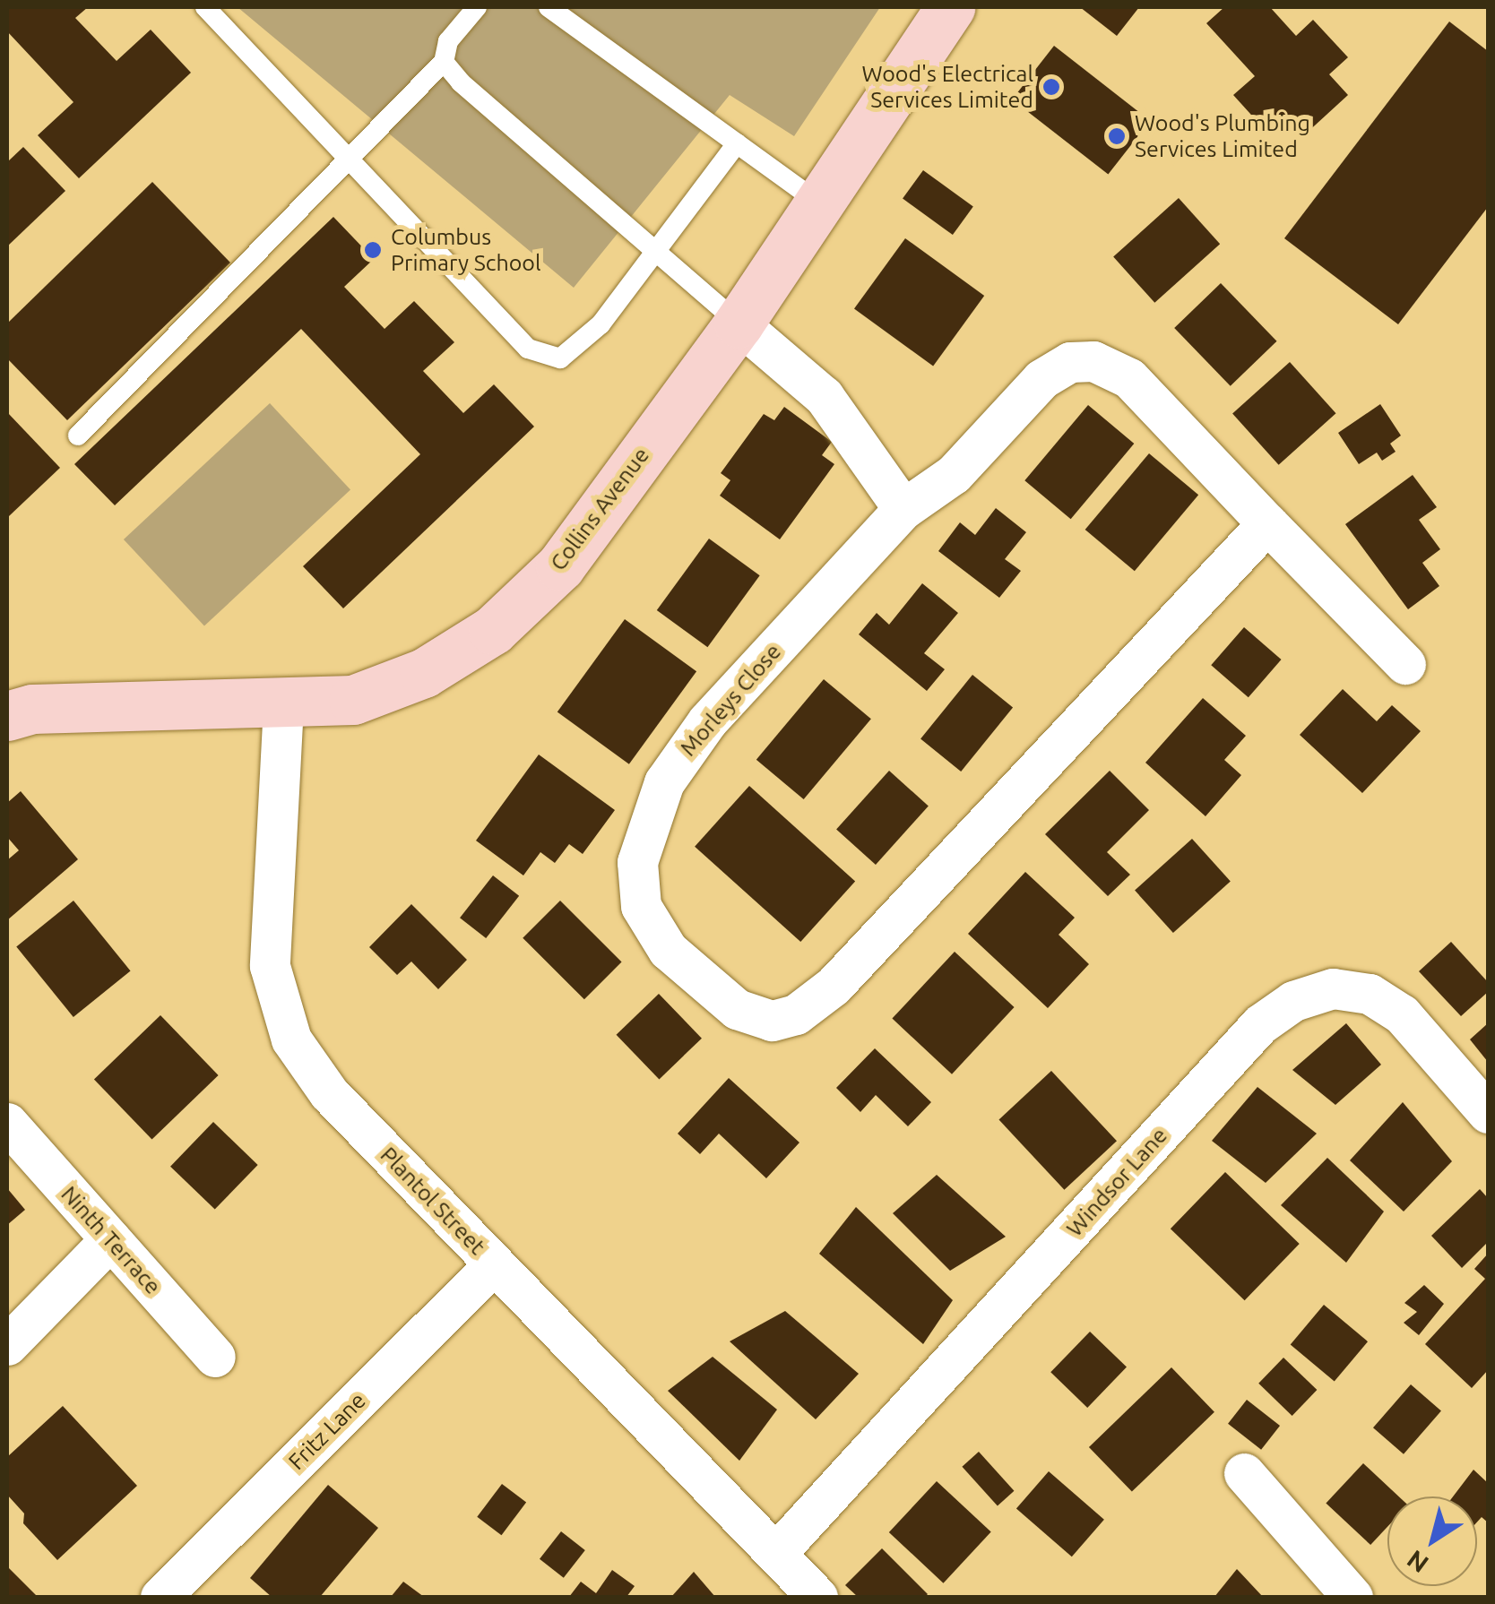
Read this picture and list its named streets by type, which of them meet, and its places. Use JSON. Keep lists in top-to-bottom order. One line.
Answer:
{"streets":{"street":["Collins Avenue","Morleys Close","Windsor Lane","Plantol Street","Ninth Terrace","Fritz Lane"]},"crossings":[["Collins Avenue","Plantol Street"],["Windsor Lane","Plantol Street"],["Plantol Street","Fritz Lane"]],"places":["Wood's Electrical Services Limited","Wood's Plumbing Services Limited","Columbus Primary School"],"north":"bottom left"}
